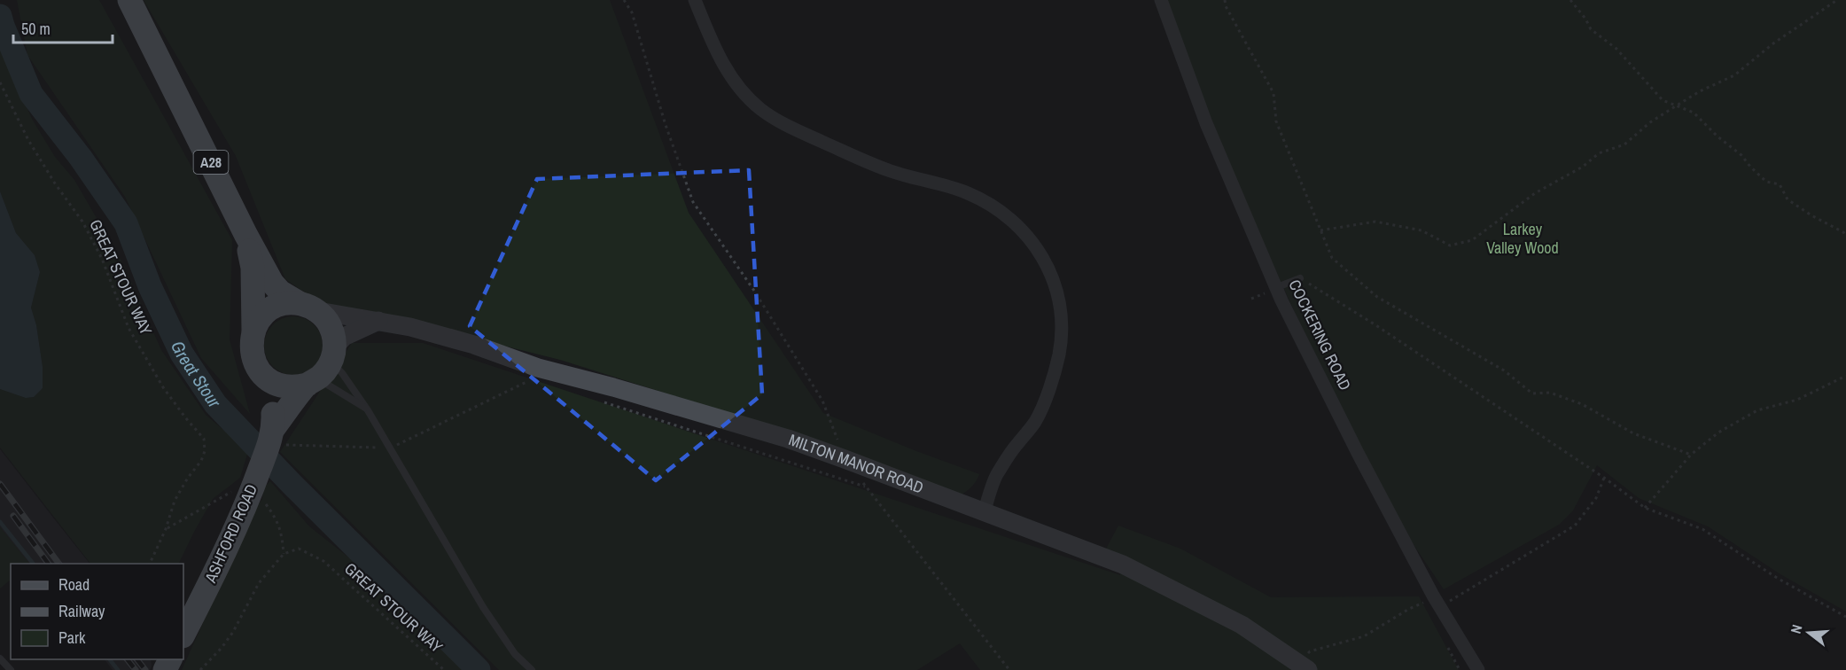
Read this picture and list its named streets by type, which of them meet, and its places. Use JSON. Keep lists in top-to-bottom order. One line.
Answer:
{"streets":{"highway":["A28","ASHFORD ROAD"],"street":["COCKERING ROAD","MILTON MANOR ROAD"],"path":["GREAT STOUR WAY"]},"crossings":[["A28","MILTON MANOR ROAD"],["A28","ASHFORD ROAD"],["MILTON MANOR ROAD","ASHFORD ROAD"]],"water":["Great Stour"],"parks":["Larkey Valley Wood"],"legend":["Road","Railway","Park"],"scale_bar":"50 m","north":"left"}
